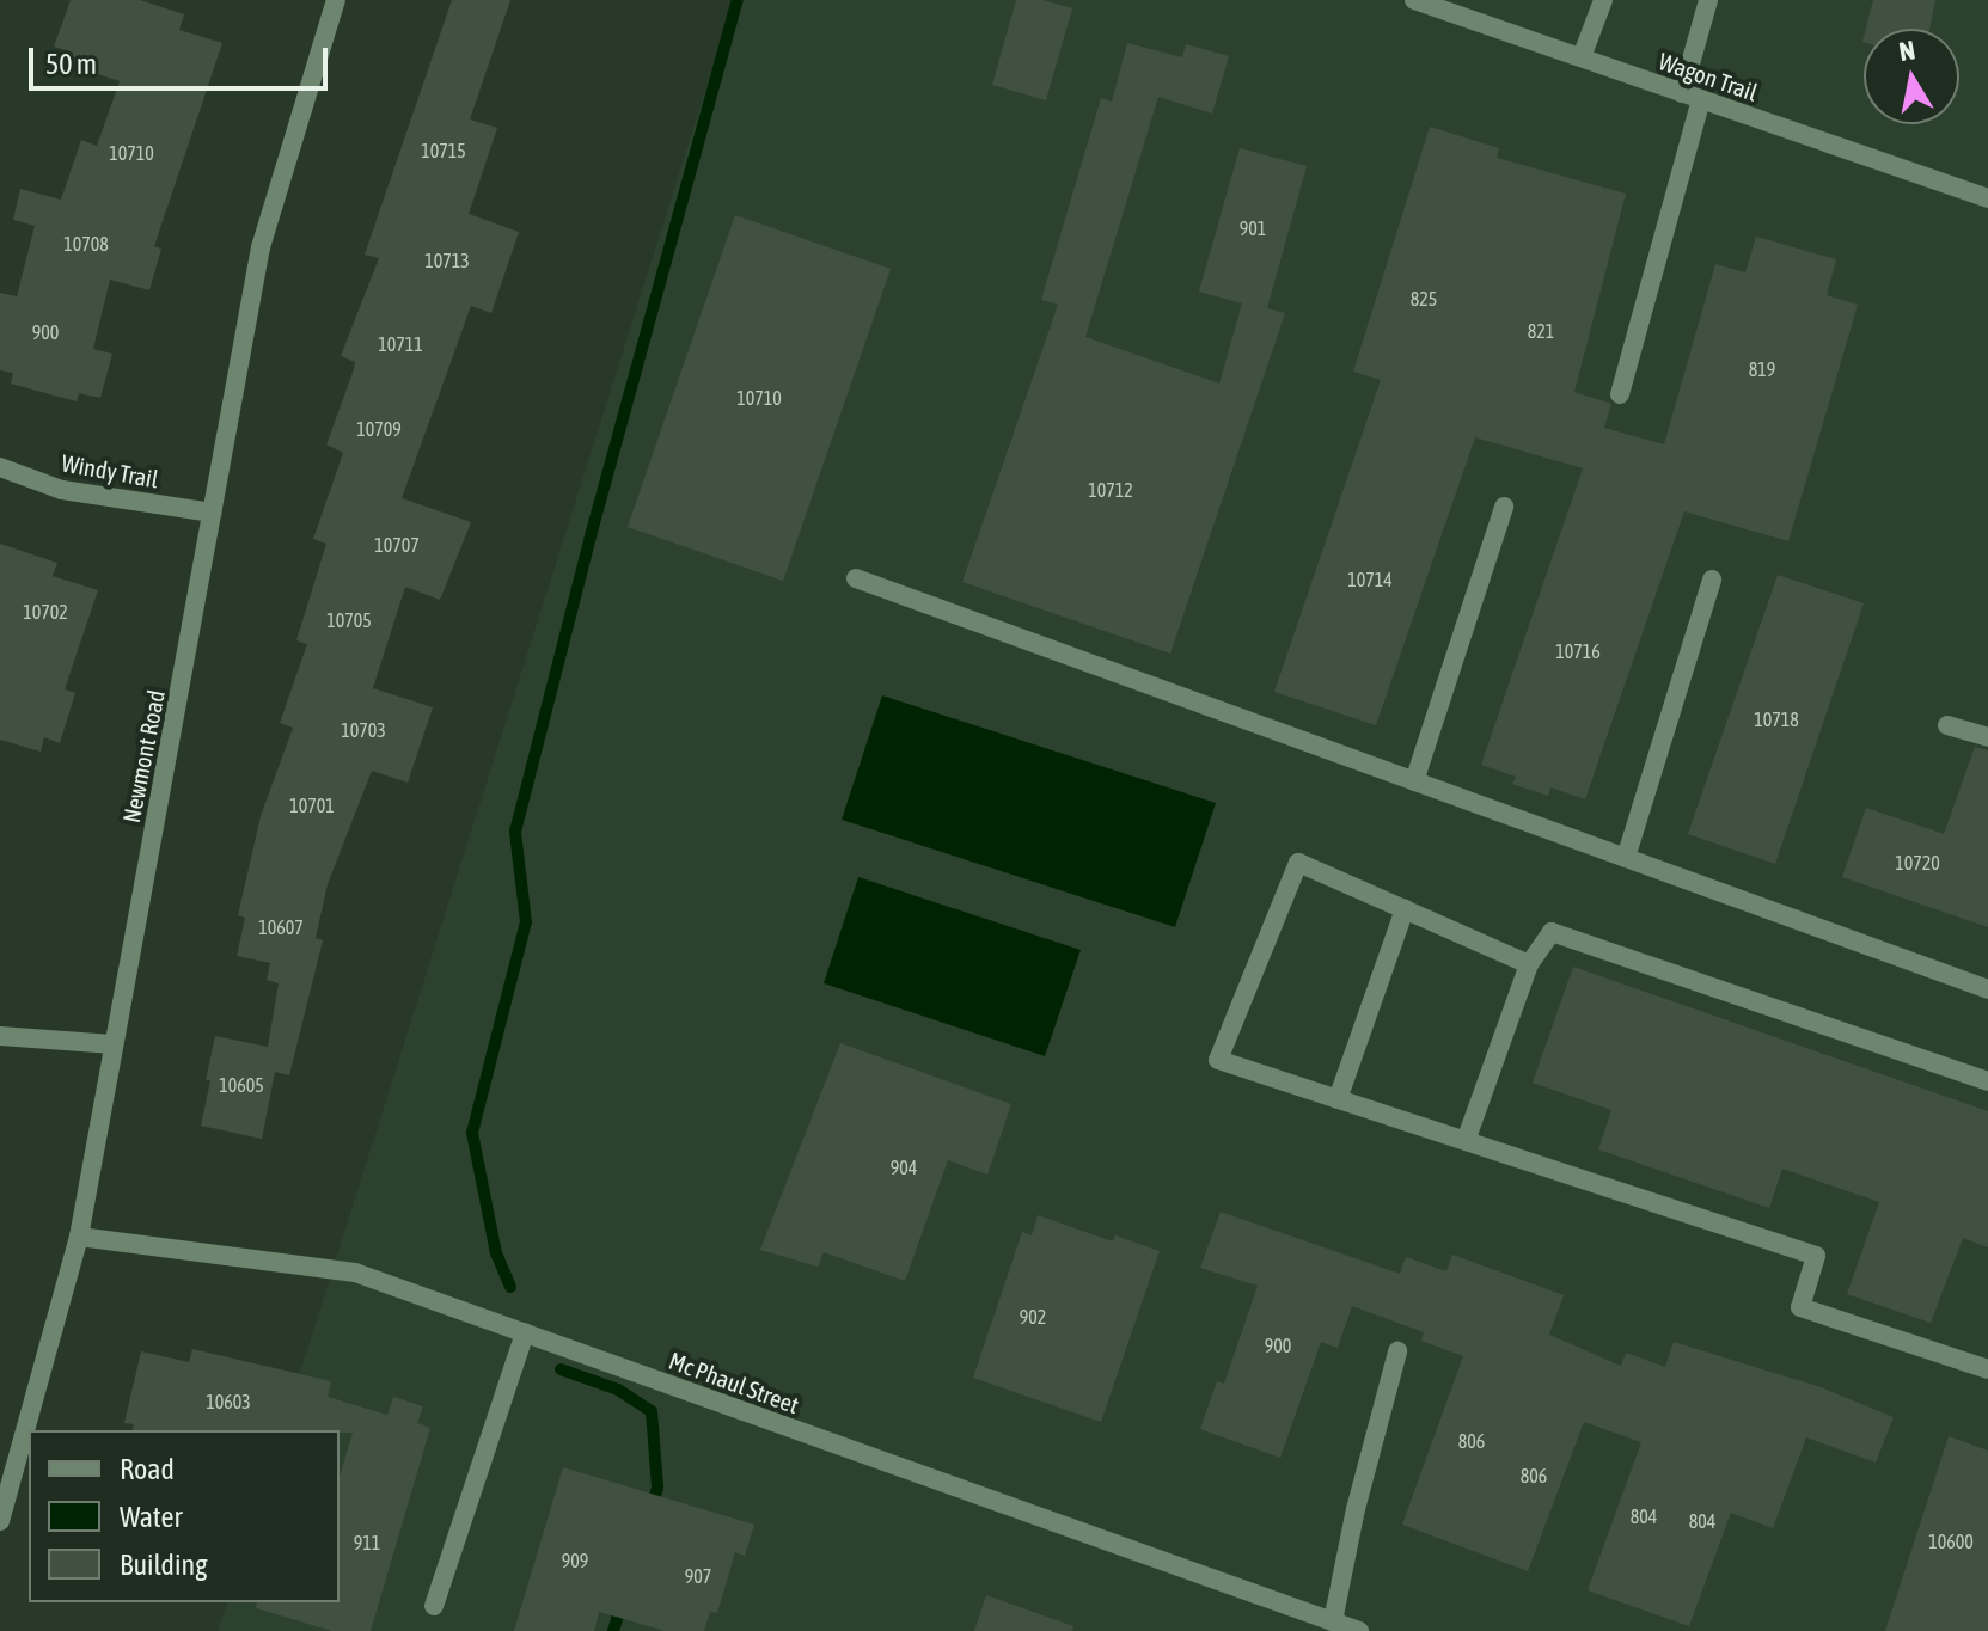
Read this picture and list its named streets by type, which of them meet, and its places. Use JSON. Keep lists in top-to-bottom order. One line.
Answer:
{"streets":{"street":["Wagon Trail","Windy Trail","Newmont Road","Mc Phaul Street"]},"crossings":[["Windy Trail","Newmont Road"],["Newmont Road","Mc Phaul Street"]],"house_numbers":["10715","10710","901","10708","10713","825","821","900","10711","819","10710","10709","10712","10707","10714","10702","10705","10716","10718","10703","10701","10720","10607","10605","904","902","900","10603","806","806","804","804","10600","911","909","907"],"legend":["Road","Water","Building"],"scale_bar":"50 m","north":"top"}
